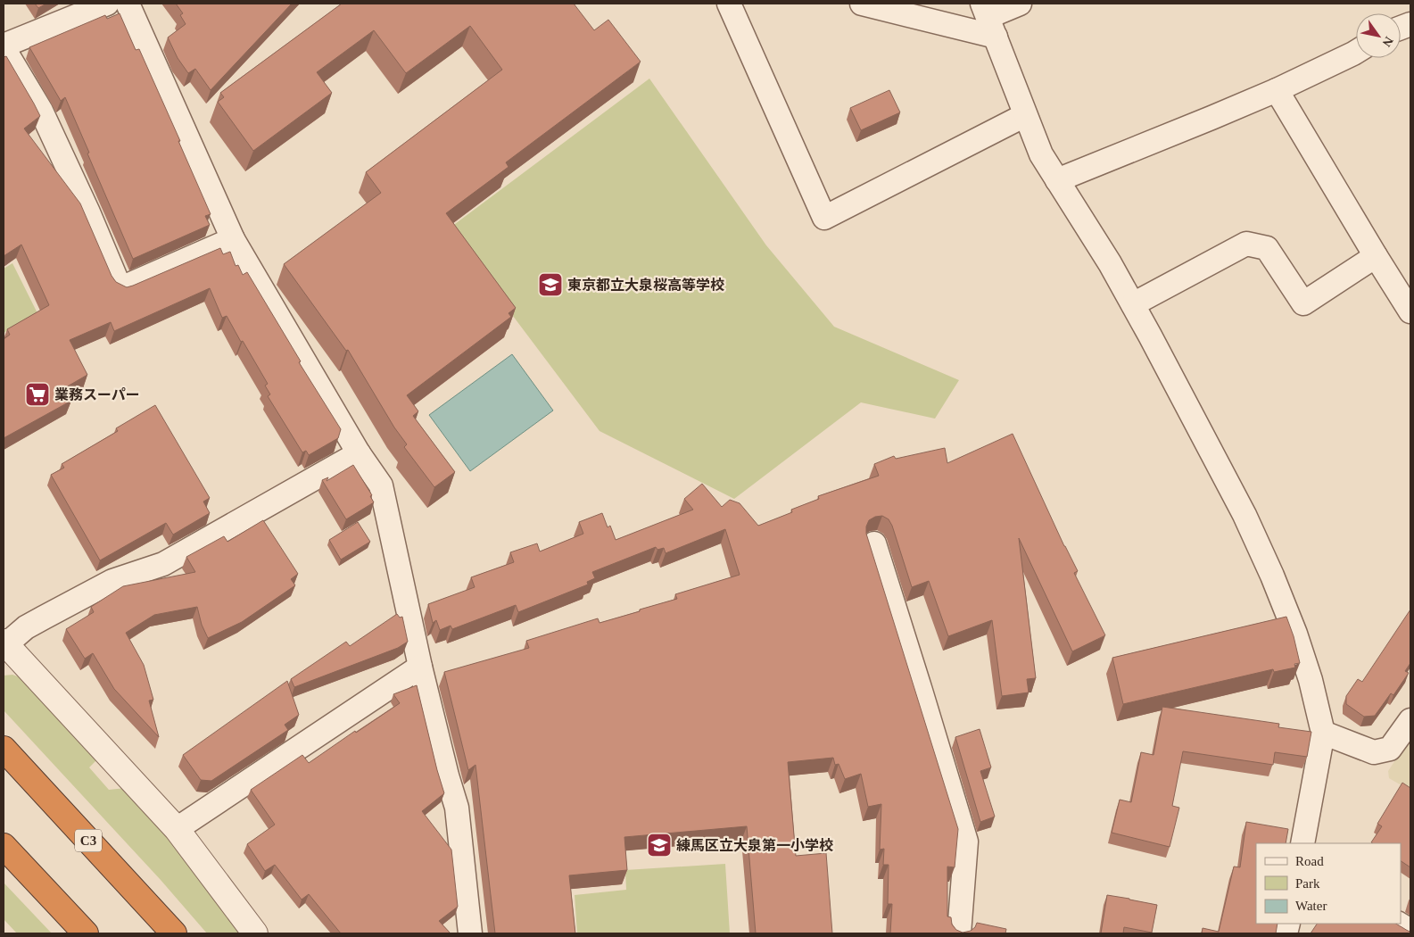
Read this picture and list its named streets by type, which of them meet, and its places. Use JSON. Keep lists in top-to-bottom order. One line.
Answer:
{"streets":{"highway":["C3"]},"places":{"school or university":["東京都立大泉桜高等学校","練馬区立大泉第一小学校"],"supermarket":["業務スーパー"]},"legend":["Road","Park","Water"],"north":"bottom right"}
